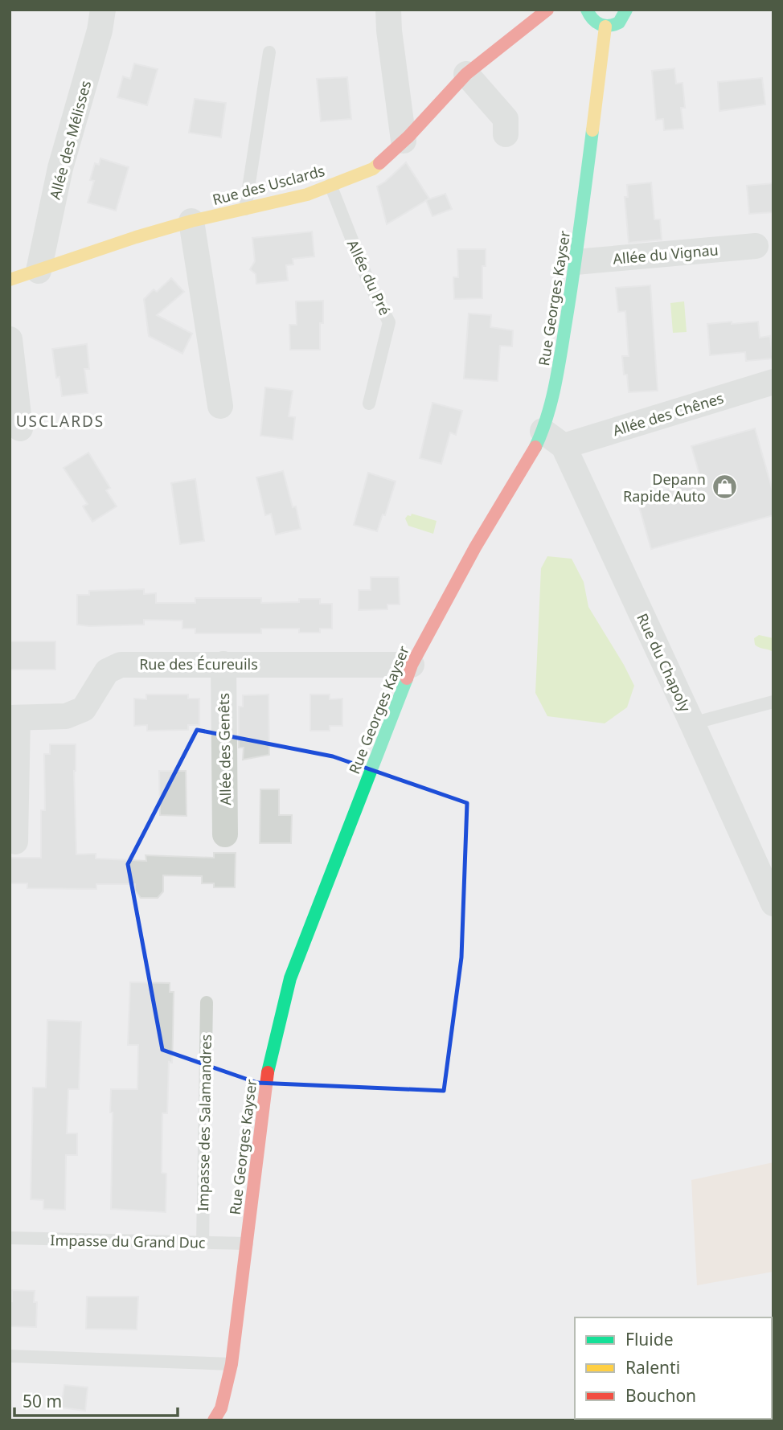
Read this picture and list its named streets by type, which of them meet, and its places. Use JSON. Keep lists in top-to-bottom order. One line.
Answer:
{"streets":{"street":["Allée des Mélisses","Rue des Usclards","Allée du Vignau","Rue Georges Kayser","Allée des Chênes","Rue du Chapoly","Rue des Écureuils","Allée des Genêts"],"lane":["Allée du Pré","Impasse des Salamandres","Impasse du Grand Duc"]},"crossings":[["Allée des Mélisses","Rue des Usclards"],["Rue des Usclards","Allée du Pré"],["Allée du Vignau","Rue Georges Kayser"],["Rue Georges Kayser","Rue du Chapoly"],["Rue Georges Kayser","Rue des Écureuils"],["Rue Georges Kayser","Impasse du Grand Duc"],["Allée des Chênes","Rue du Chapoly"],["Rue des Écureuils","Allée des Genêts"],["Impasse des Salamandres","Impasse du Grand Duc"]],"districts":["USCLARDS"],"places":{"shop":["Depann Rapide Auto"]},"legend":["Fluide","Ralenti","Bouchon"],"scale_bar":"50 m"}
